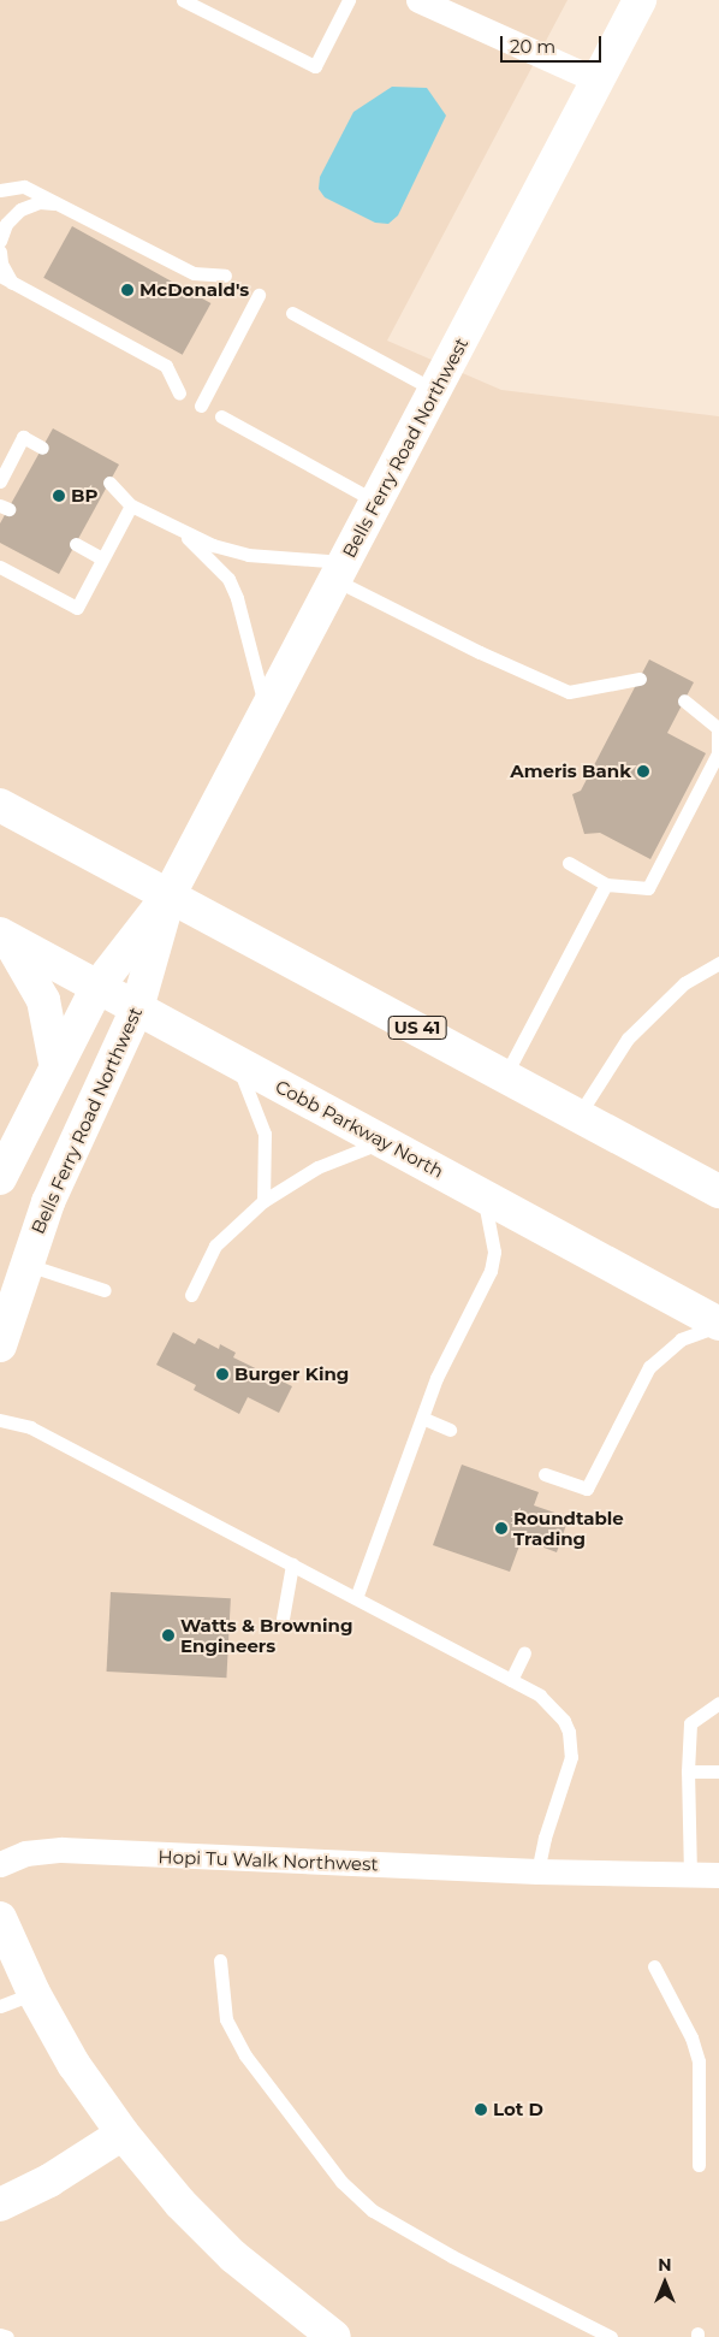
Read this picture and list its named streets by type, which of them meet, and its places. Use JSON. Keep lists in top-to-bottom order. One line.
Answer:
{"streets":{"main road":["Bells Ferry Road Northwest","US 41","Cobb Parkway North"],"street":["Hopi Tu Walk Northwest"]},"crossings":[["Bells Ferry Road Northwest","US 41"],["Bells Ferry Road Northwest","Cobb Parkway North"]],"places":["McDonald's","BP","Ameris Bank","Burger King","Roundtable Trading","Watts & Browning Engineers","Lot D"],"scale_bar":"20 m","north":"top"}
